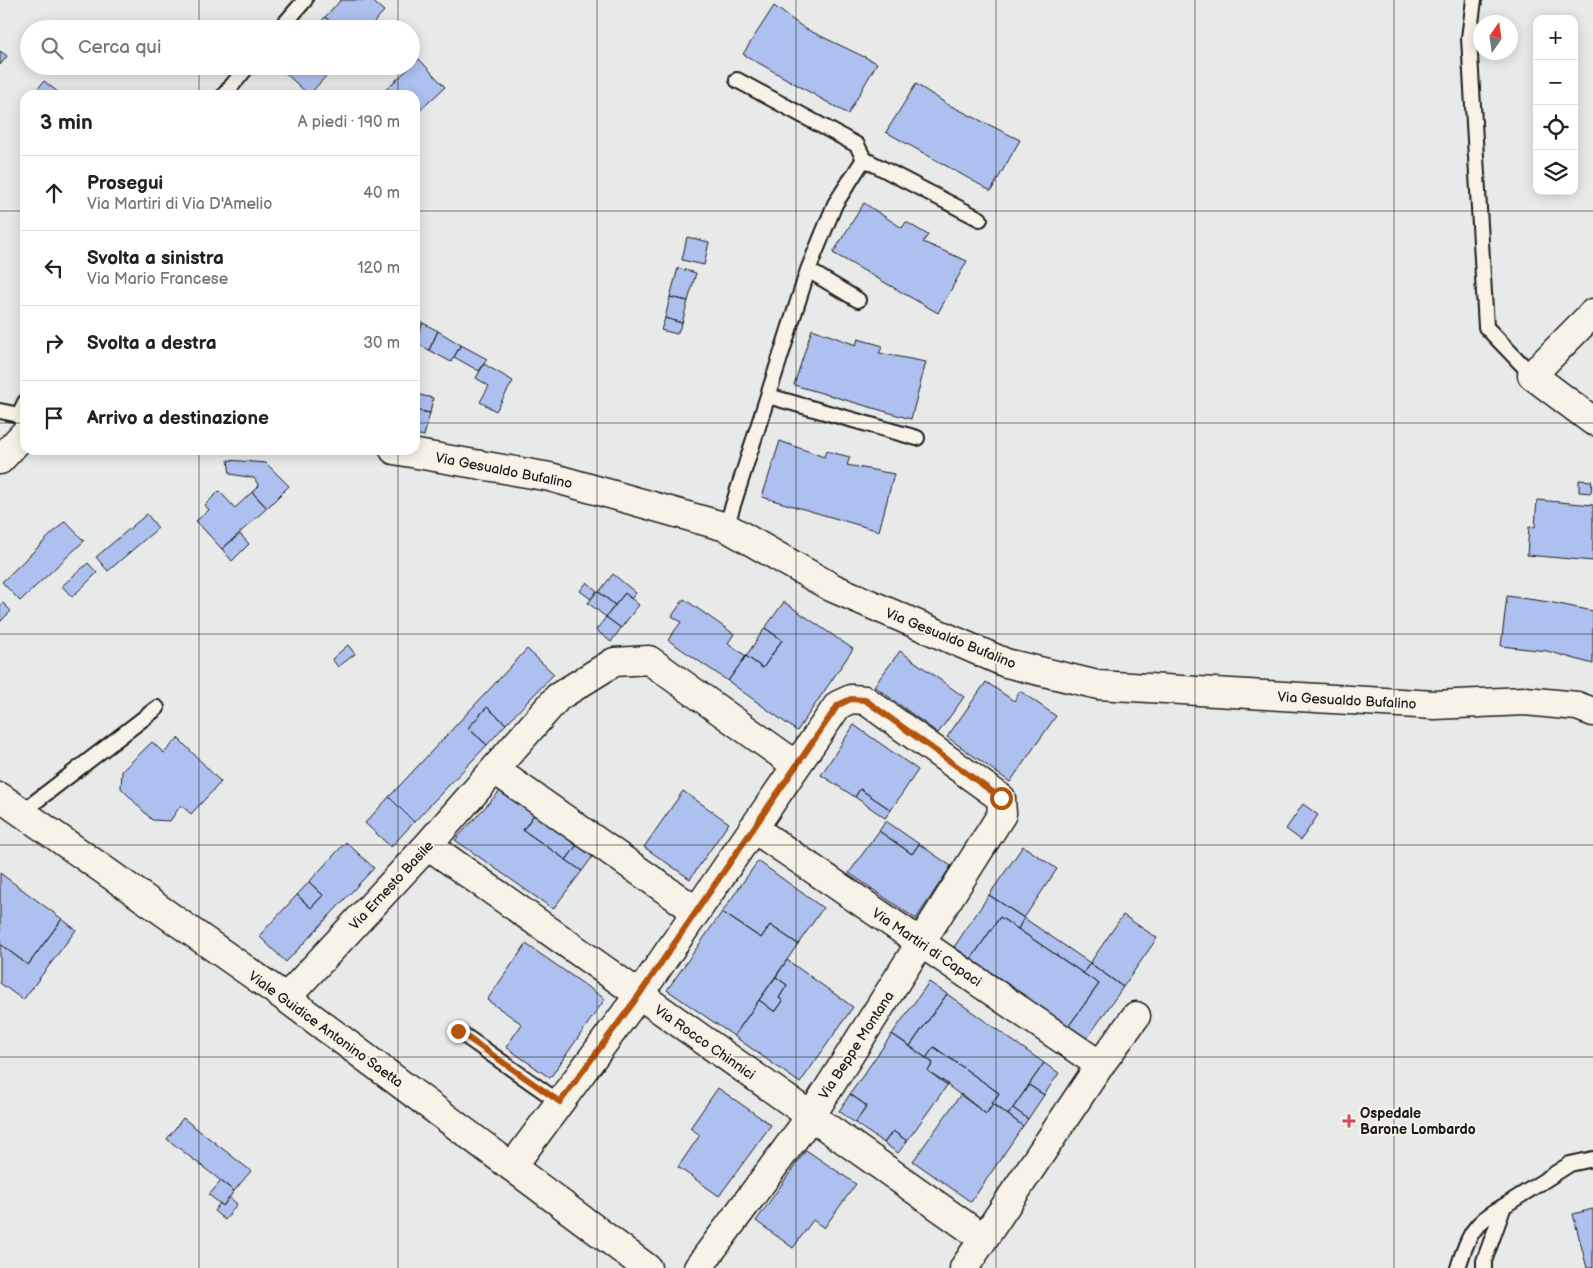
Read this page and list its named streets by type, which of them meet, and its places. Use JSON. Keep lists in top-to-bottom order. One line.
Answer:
{"streets":{"street":["Via Gesualdo Bufalino","Via Ernesto Basile","Via Martiri di Capaci","Viale Guidice Antonino Saetta","Via Rocco Chinnici","Via Beppe Montana"]},"crossings":[["Via Ernesto Basile","Viale Guidice Antonino Saetta"],["Via Ernesto Basile","Via Rocco Chinnici"],["Via Ernesto Basile","Via Beppe Montana"],["Via Martiri di Capaci","Via Beppe Montana"],["Via Rocco Chinnici","Via Beppe Montana"]],"places":{"health":["Ospedale Barone Lombardo"]},"north":"top","page":{"map_buttons":["+","−"],"search":"Cerca qui","heading":["3 min","A piedi · 190 m"],"list":[["Prosegui","Via Martiri di Via D'Amelio","40 m"],["Svolta a sinistra","Via Mario Francese","120 m"],["Svolta a destra","30 m"],"Arrivo a destinazione"]}}
